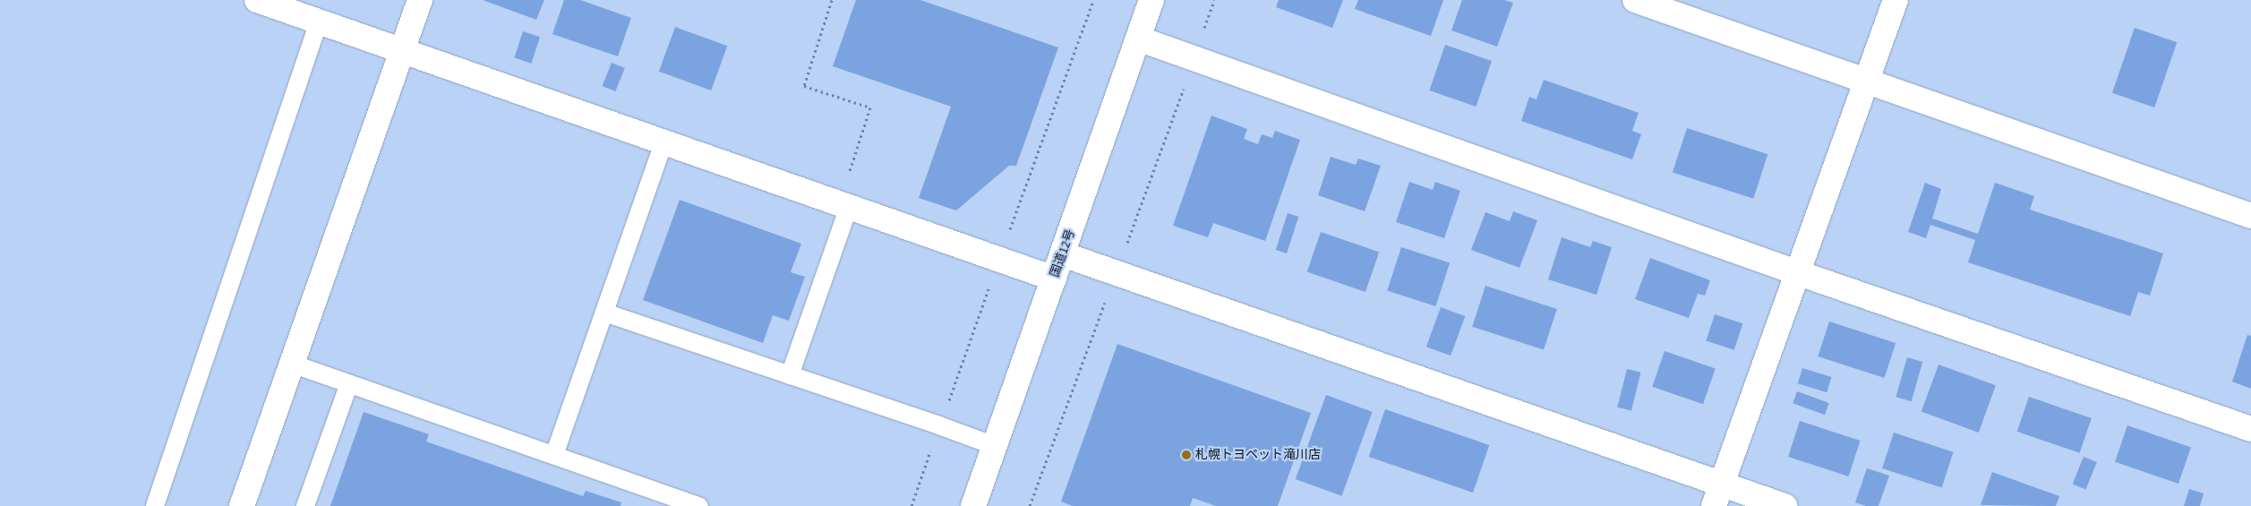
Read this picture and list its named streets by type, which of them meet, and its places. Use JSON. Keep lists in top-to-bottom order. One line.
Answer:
{"streets":{"main road":["国道12号"]},"places":["札幌トヨペット滝川店"]}
